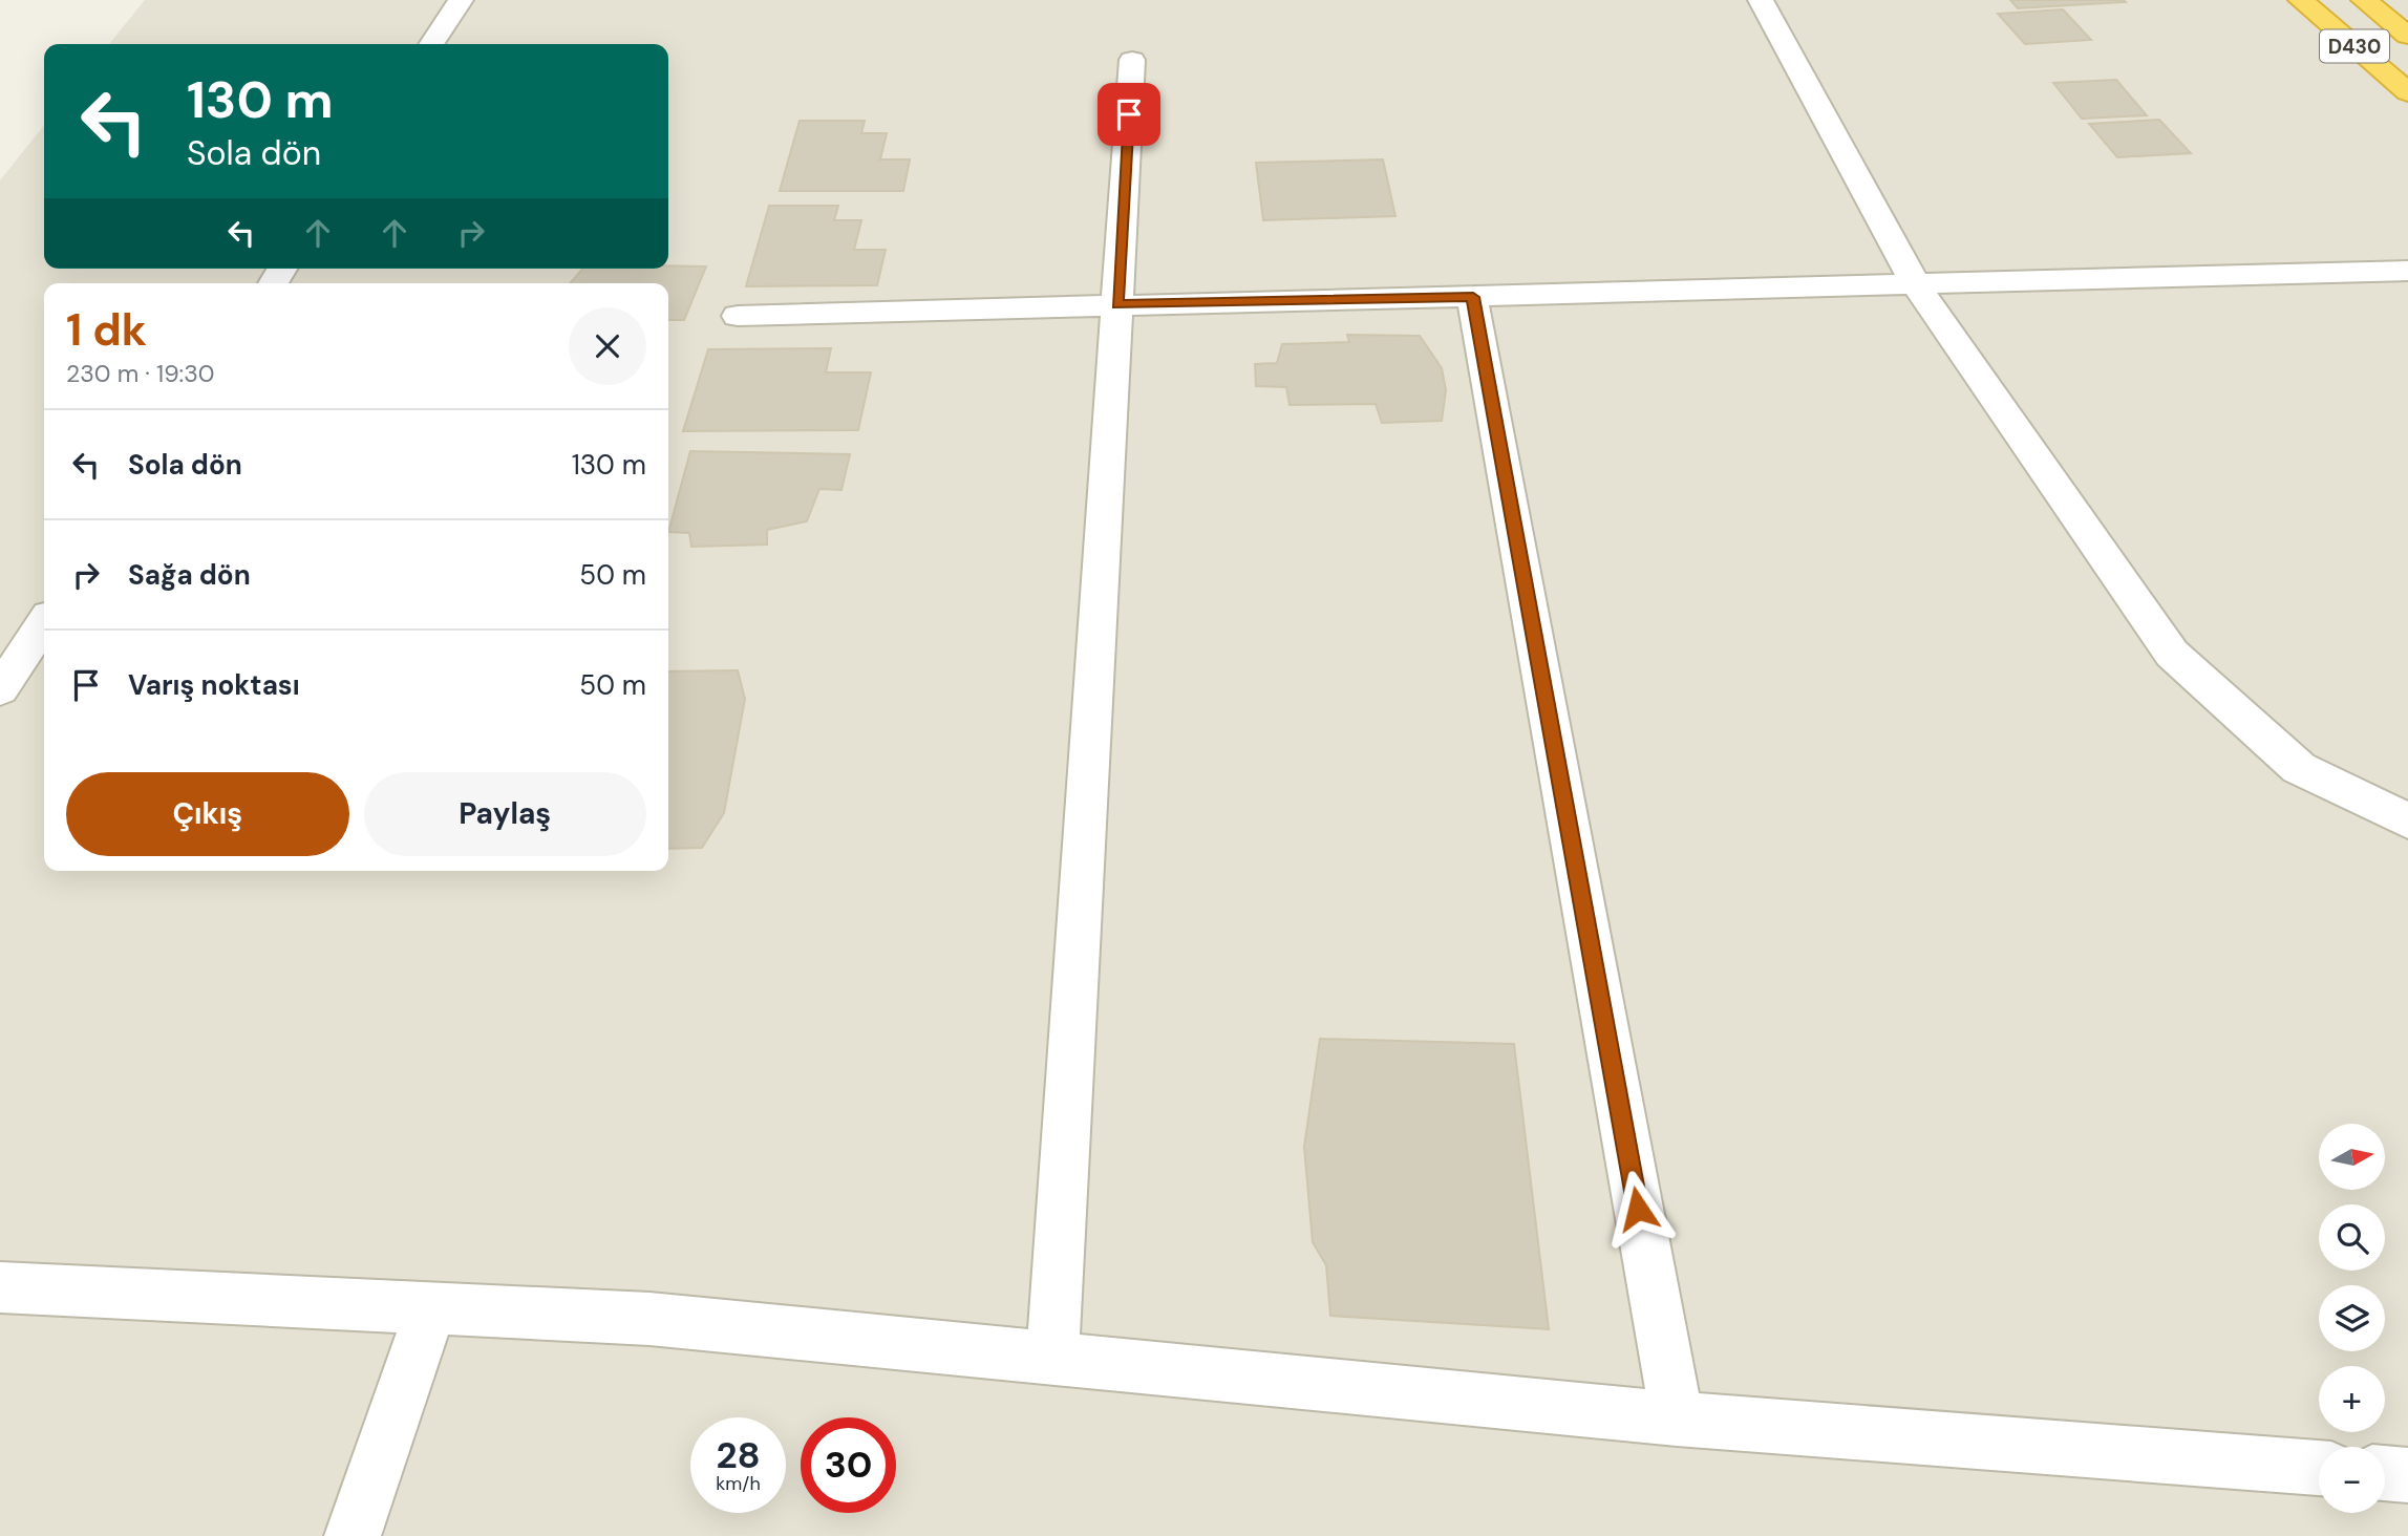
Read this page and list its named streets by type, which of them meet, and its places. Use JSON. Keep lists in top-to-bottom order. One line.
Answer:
{"streets":{"highway":["D430"]},"north":"right","page":{"turn":["130 m","Sola dön"],"heading":["1 dk","230 m · 19:30"],"list":[{"name":"Sola dön","value":"130 m"},{"name":"Sağa dön","value":"50 m"},{"name":"Varış noktası","value":"50 m"}],"buttons":["Çıkış","Paylaş"],"map_buttons":["+","−"],"speed":"28 km/h","limit":"30"}}
